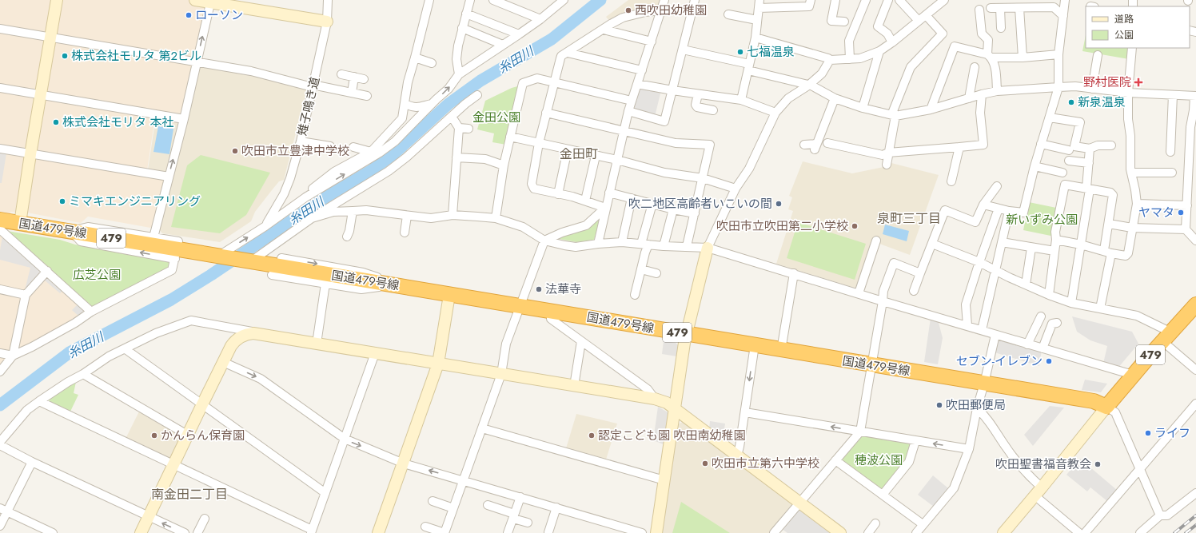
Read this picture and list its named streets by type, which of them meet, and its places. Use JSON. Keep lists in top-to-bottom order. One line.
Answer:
{"streets":{"highway":["国道479号線","479"],"street":["雉子鳴き道"]},"crossings":[["国道479号線","479"]],"districts":["金田町","泉町三丁目","南金田二丁目"],"water":["糸田川"],"parks":["金田公園","新いずみ公園","広芝公園","穂波公園"],"places":{"other":["西吹田幼稚園","ローソン","七福温泉","株式会社モリタ 第2ビル","新泉温泉","株式会社モリタ 本社","吹田市立豊津中学校","ミマキエンジニアリング","吹二地区高齢者いこいの間","ヤマタ","吹田市立吹田第二小学校","法華寺","セブン-イレブン","吹田郵便局","ライフ","かんらん保育園","認定こども園 吹田南幼稚園","吹田市立第六中学校","吹田聖書福音教会"],"health":["野村医院"]},"legend":["道路","公園"]}
